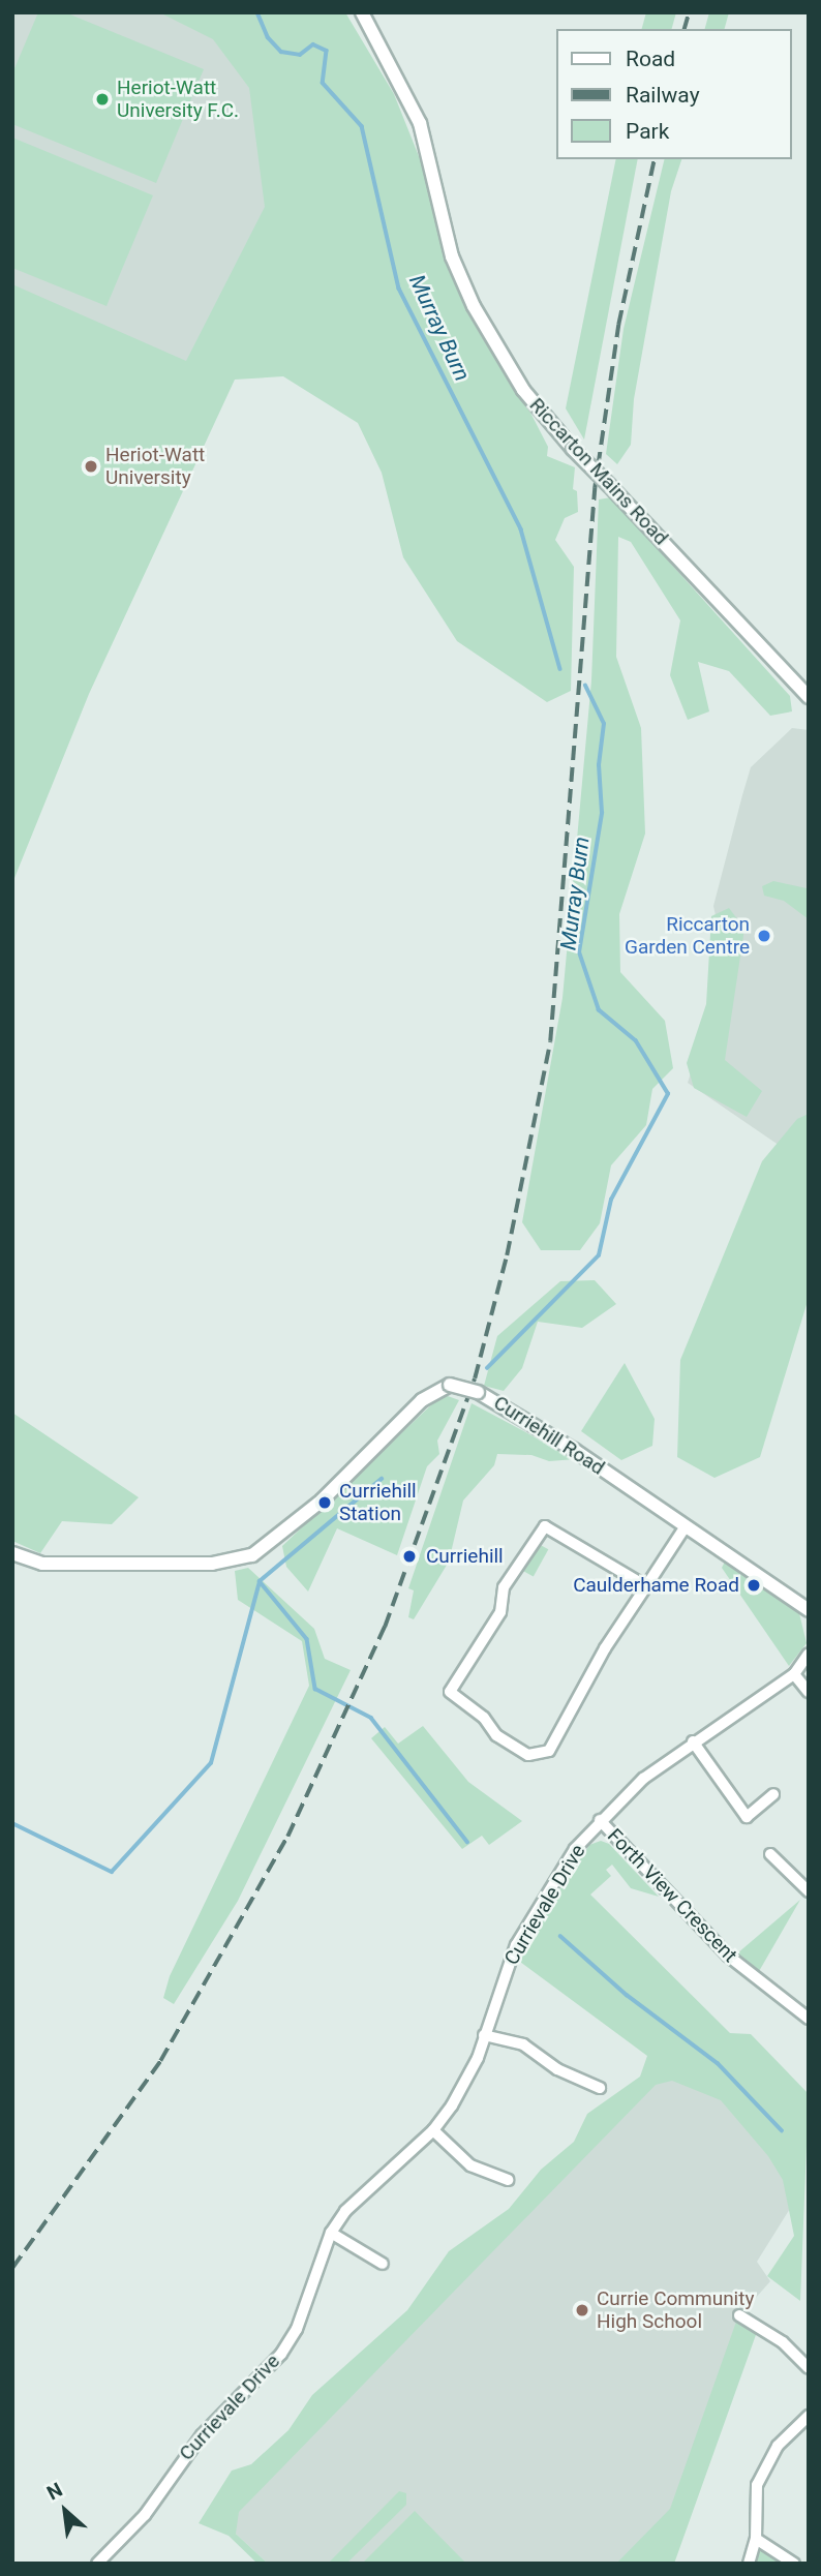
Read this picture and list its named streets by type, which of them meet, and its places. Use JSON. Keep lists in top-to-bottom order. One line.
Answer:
{"streets":{"street":["Riccarton Mains Road","Curriehill Road","Forth View Crescent","Currievale Drive"]},"crossings":[["Forth View Crescent","Currievale Drive"]],"water":["Murray Burn"],"places":["Heriot-Watt University F.C.","Heriot-Watt University","Riccarton Garden Centre","Curriehill Station","Curriehill","Caulderhame Road","Currie Community High School"],"legend":["Road","Railway","Park"],"north":"top left"}
